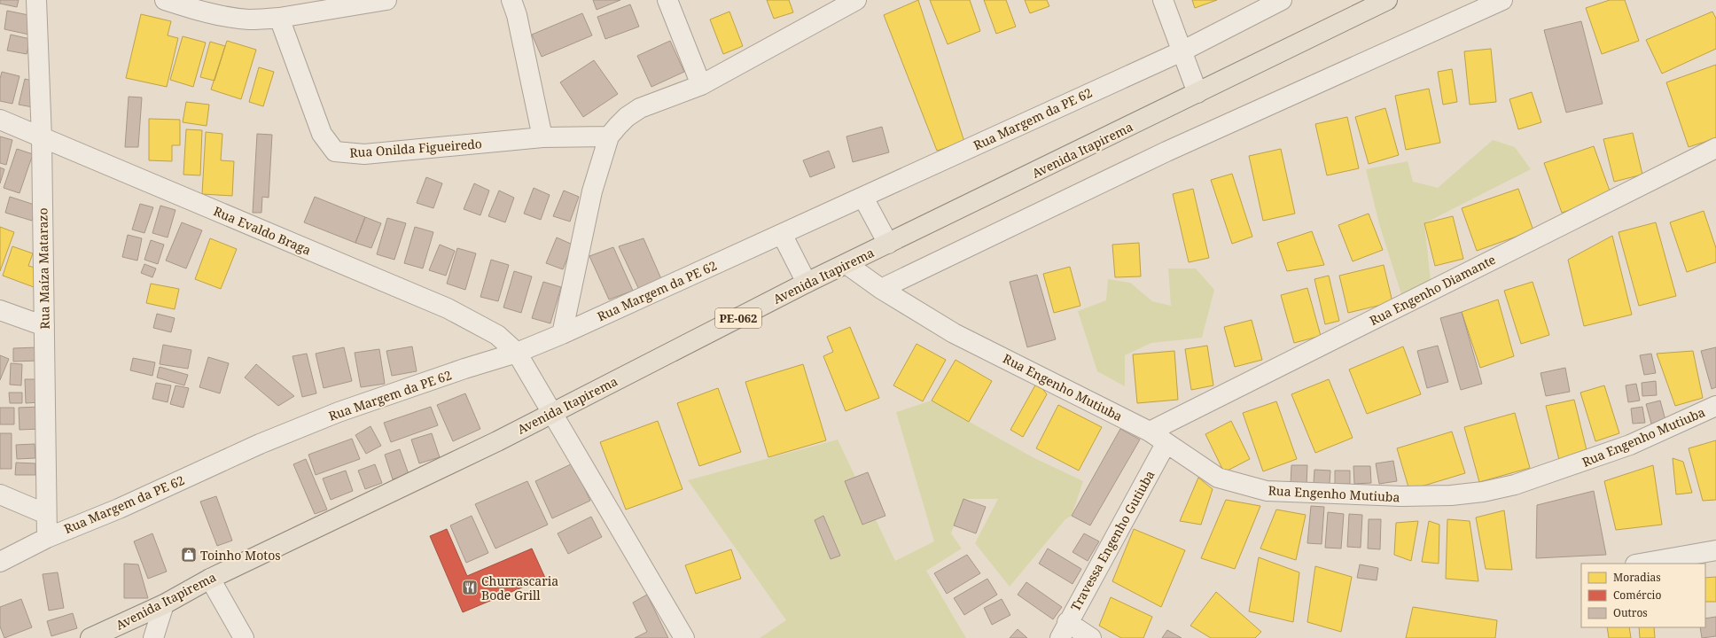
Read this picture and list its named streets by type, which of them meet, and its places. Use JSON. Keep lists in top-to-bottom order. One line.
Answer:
{"streets":{"main road":["Avenida Itapirema","PE-062"],"street":["Rua Margem da PE 62","Rua Onilda Figueiredo","Rua Evaldo Braga","Rua Maíza Matarazo","Rua Engenho Diamante","Rua Engenho Mutiuba","Travessa Engenho Gutiuba"]},"crossings":[["Rua Margem da PE 62","Rua Evaldo Braga"],["Rua Margem da PE 62","Rua Maíza Matarazo"],["Avenida Itapirema","Rua Evaldo Braga"],["Avenida Itapirema","Rua Engenho Mutiuba"],["Rua Evaldo Braga","Rua Maíza Matarazo"],["Rua Engenho Diamante","Rua Engenho Mutiuba"],["Rua Engenho Mutiuba","Travessa Engenho Gutiuba"]],"places":{"shop":["Toinho Motos"],"restaurant":["Churrascaria Bode Grill"]},"legend":["Moradias","Comércio","Outros"]}
